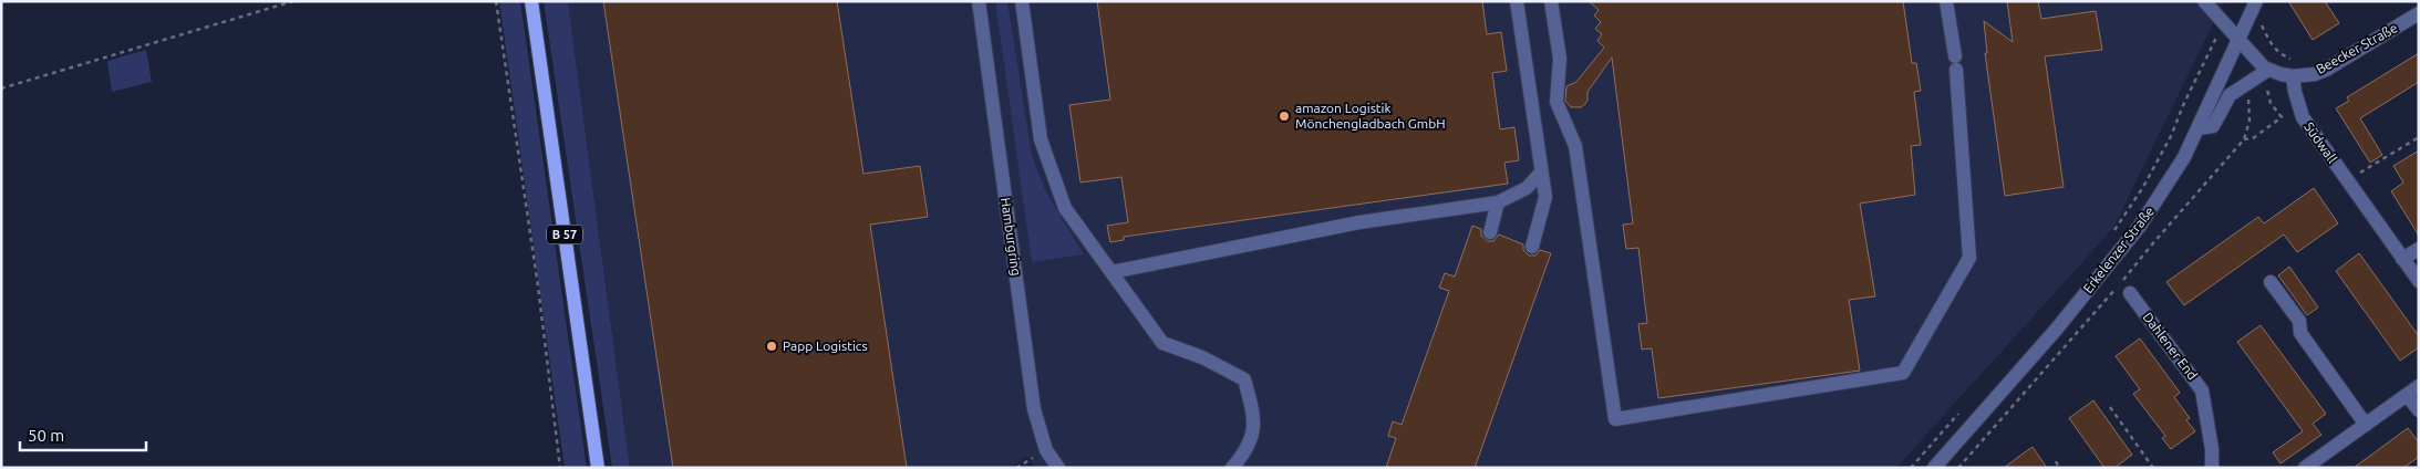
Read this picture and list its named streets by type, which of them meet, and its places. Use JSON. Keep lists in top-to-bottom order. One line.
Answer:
{"streets":{"main road":["B 57"],"street":["Beecker Straße","Südwall","Hamburgring","Erkelenzer Straße","Dahlener End"]},"crossings":[["Beecker Straße","Südwall"]],"places":["amazon Logistik Mönchengladbach GmbH","Papp Logistics"],"scale_bar":"50 m"}
